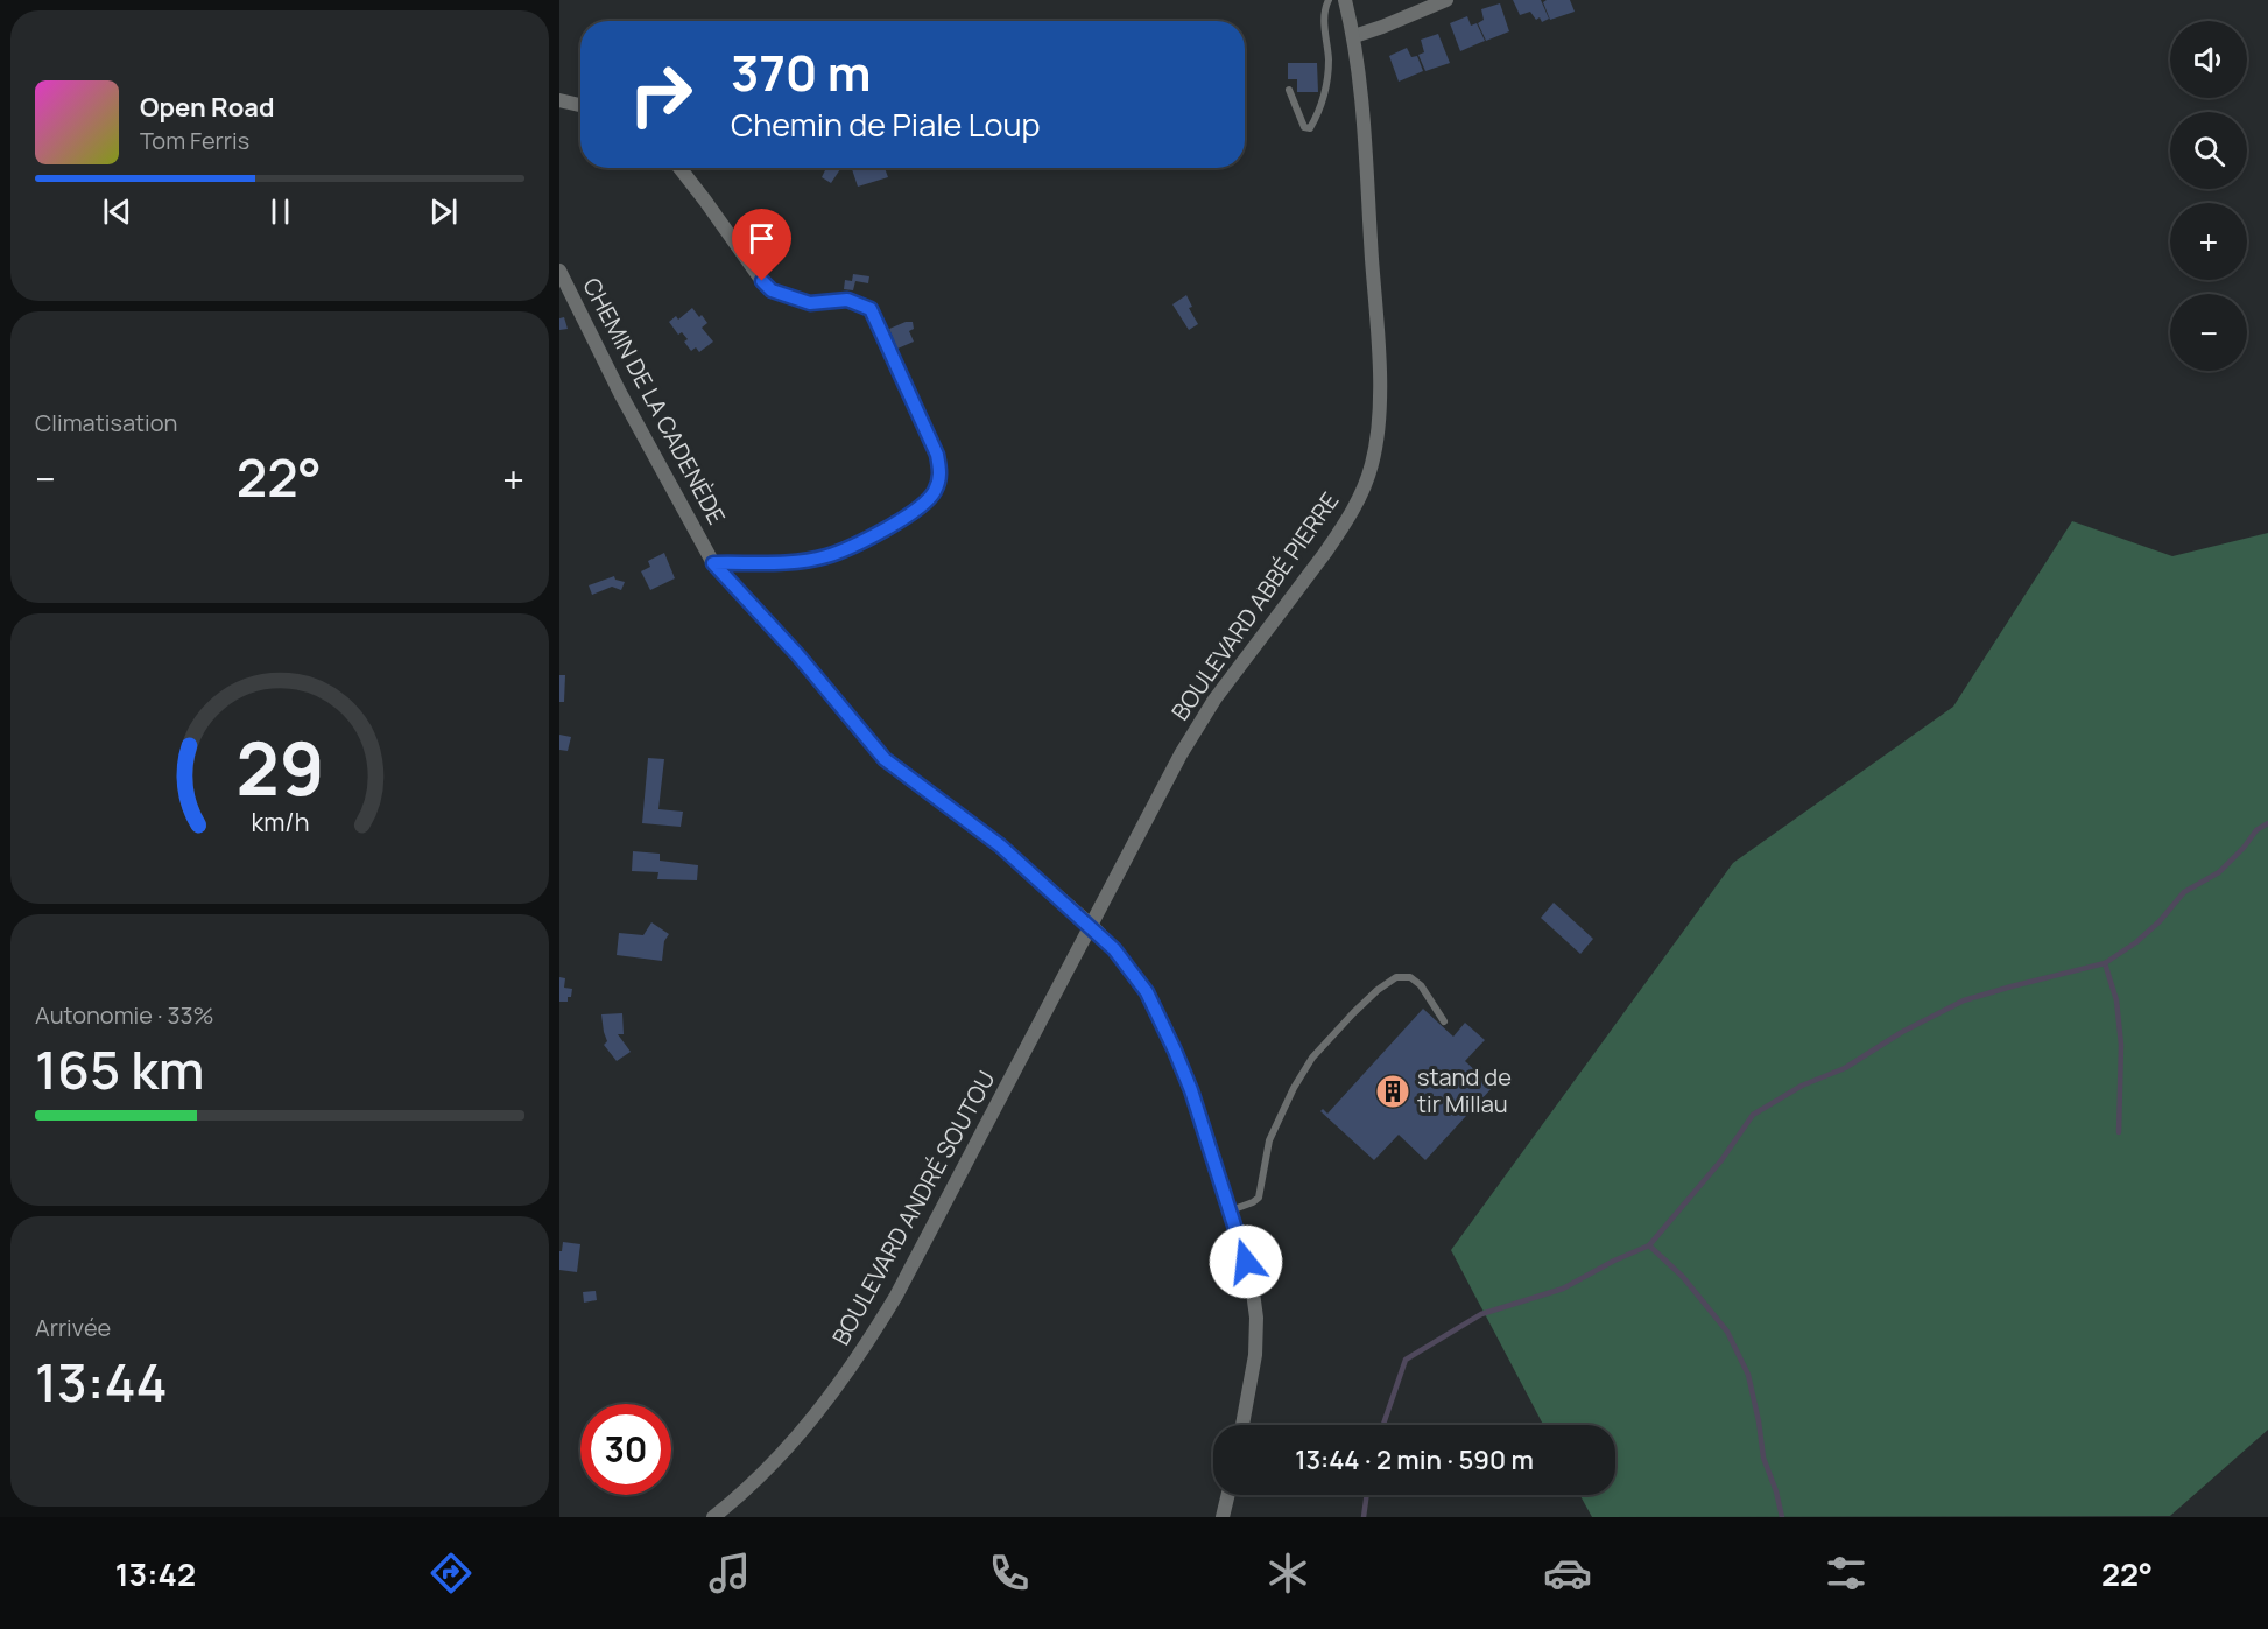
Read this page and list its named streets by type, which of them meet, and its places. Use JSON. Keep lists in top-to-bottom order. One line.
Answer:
{"streets":{"street":["CHEMIN DE LA CADENÈDE","BOULEVARD ABBÉ PIERRE","BOULEVARD ANDRÉ SOUTOU"]},"crossings":[["CHEMIN DE LA CADENÈDE","BOULEVARD ABBÉ PIERRE"],["CHEMIN DE LA CADENÈDE","BOULEVARD ANDRÉ SOUTOU"],["BOULEVARD ABBÉ PIERRE","BOULEVARD ANDRÉ SOUTOU"]],"places":{"building":["stand de tir Millau"]},"page":{"map_buttons":["+","−"],"turn":["370 m","Chemin de Piale Loup"],"song":["Open Road","Tom Ferris"],"tile":["Climatisation",["Autonomie · 33%","165 km"],["Arrivée","13:44"]],"heat":["−","22°","+"],"limit":"30","trip":"13:44 · 2 min · 590 m","tabs":["13:42","22°"],"gauge":["29","km/h"]}}
